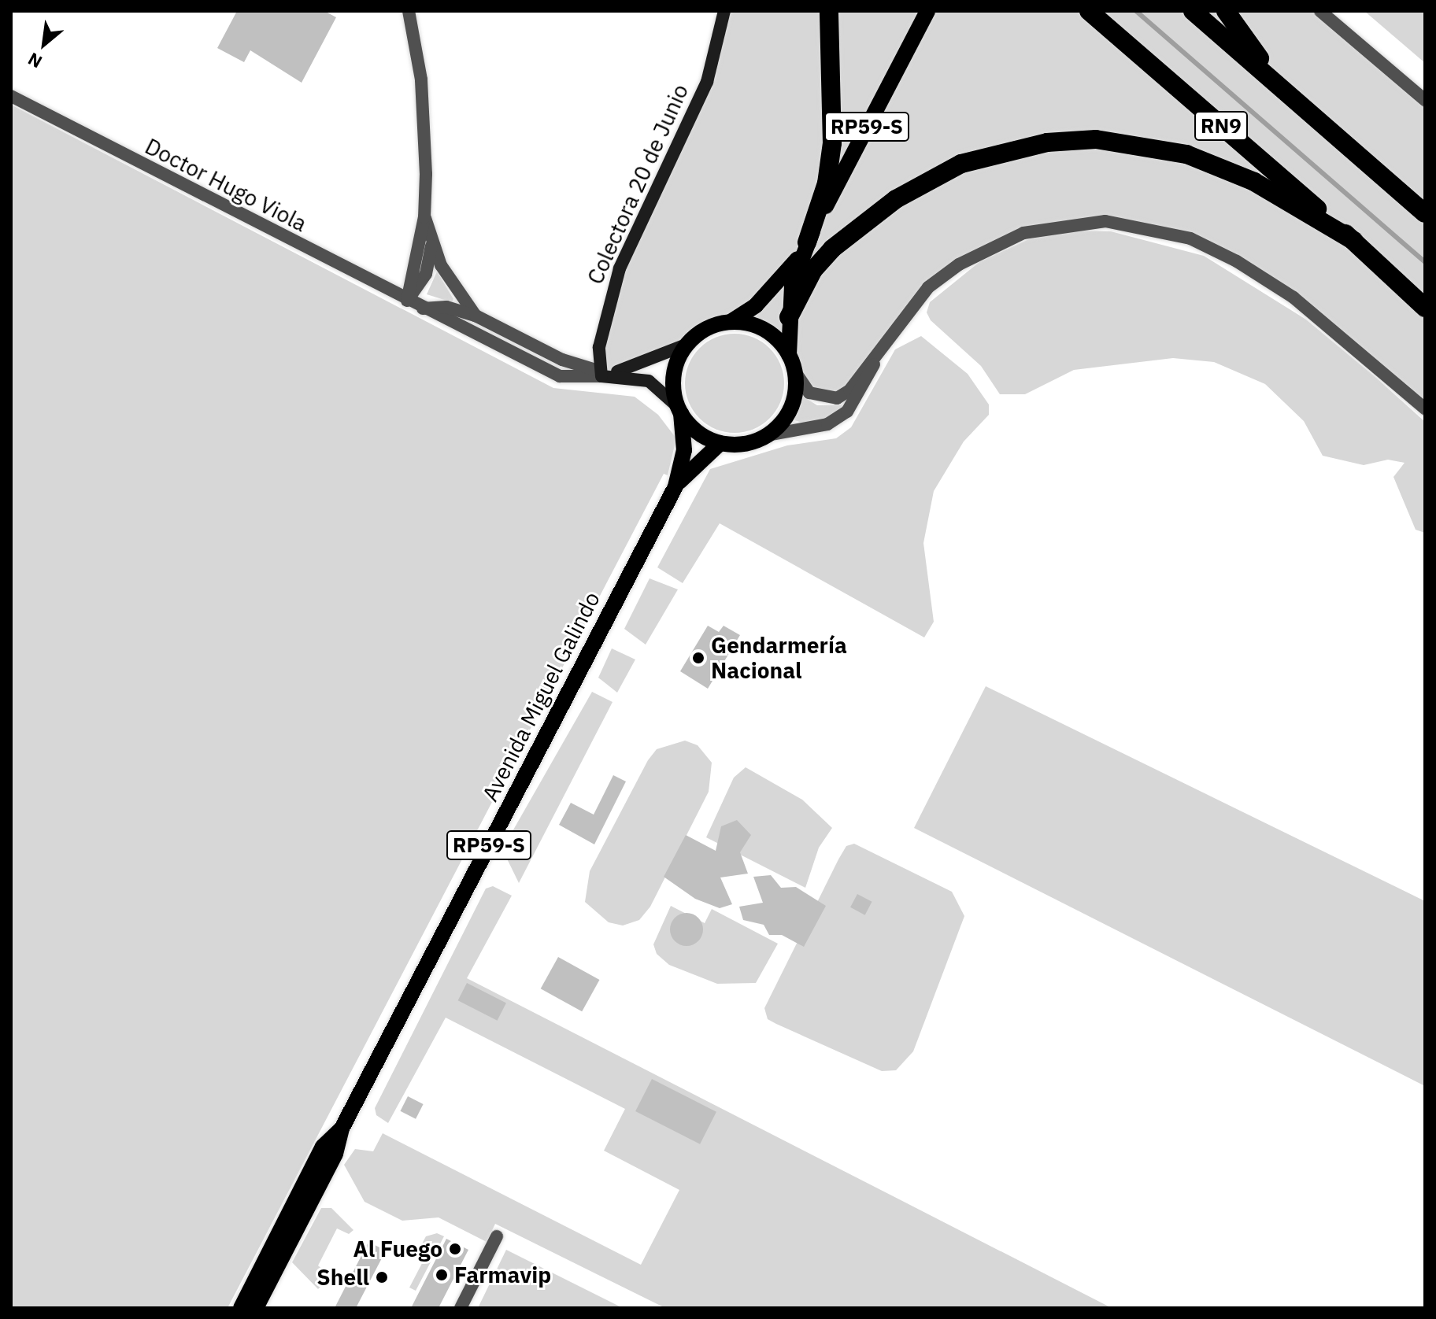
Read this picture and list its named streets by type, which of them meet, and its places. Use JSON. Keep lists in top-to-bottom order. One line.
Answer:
{"streets":{"highway":["RN9"],"main road":["RP59-S","Colectora 20 de Junio","Doctor Hugo Viola","Avenida Miguel Galindo"]},"crossings":[["RP59-S","Doctor Hugo Viola"],["RP59-S","Avenida Miguel Galindo"],["Colectora 20 de Junio","Doctor Hugo Viola"],["Doctor Hugo Viola","Avenida Miguel Galindo"]],"places":["Gendarmería Nacional","Al Fuego","Farmavip","Shell"],"north":"bottom left"}
